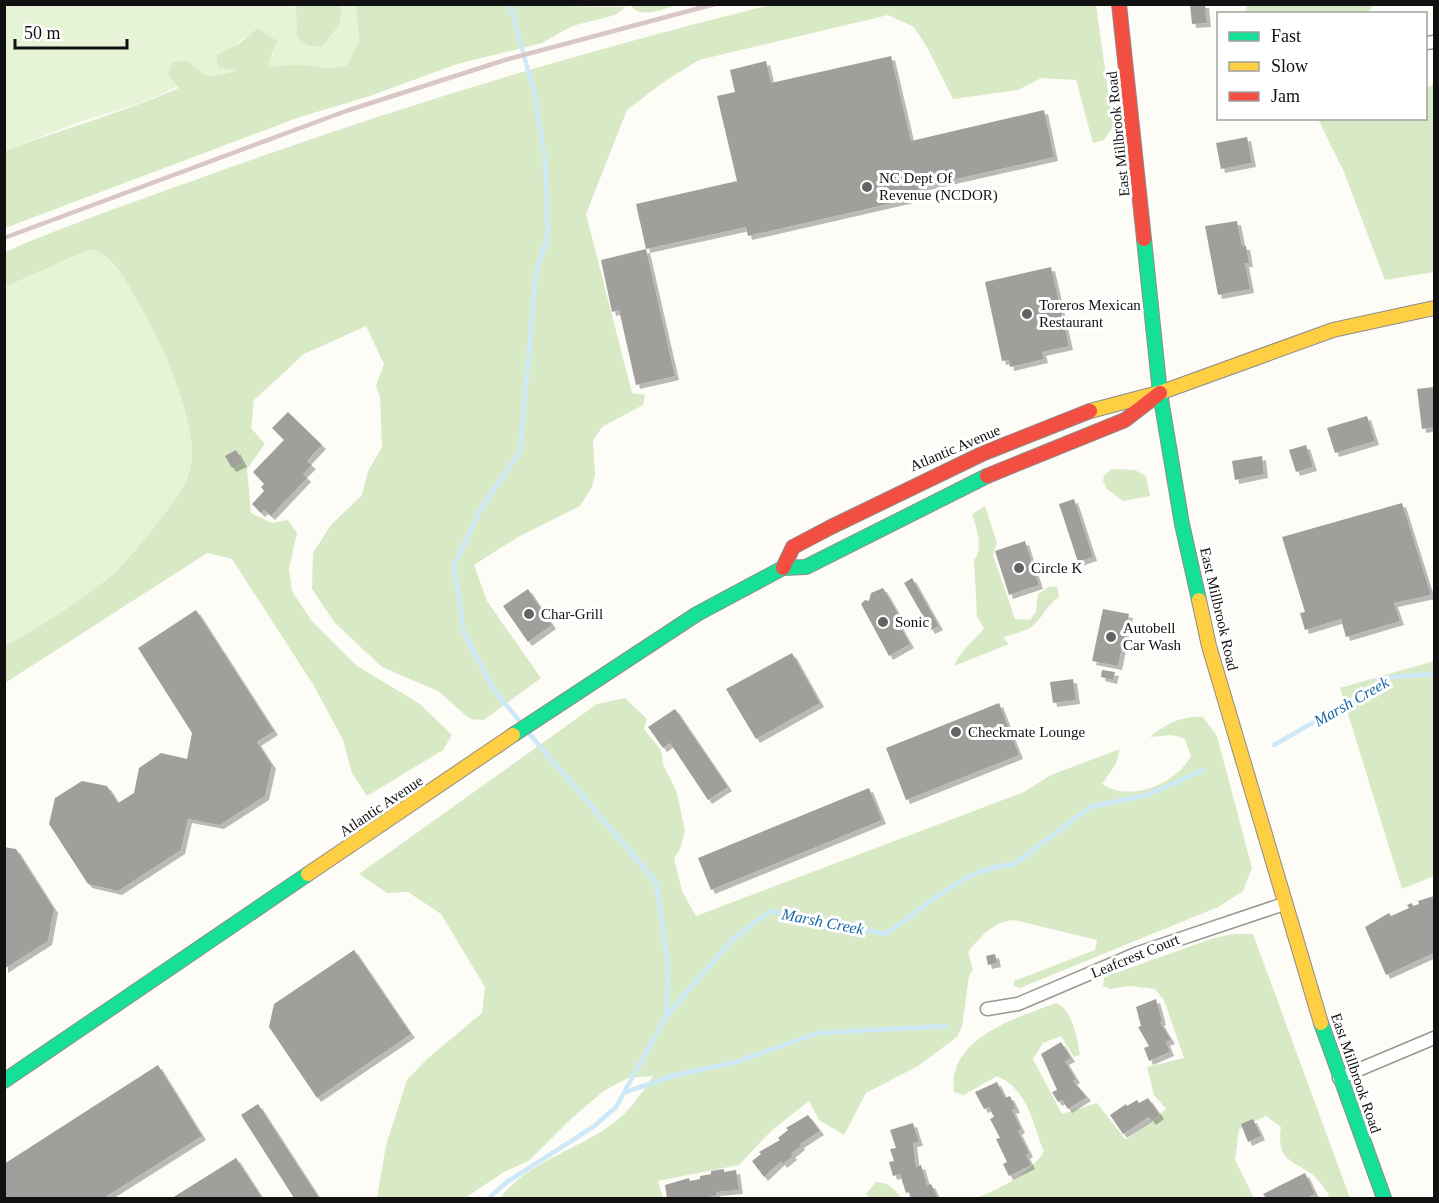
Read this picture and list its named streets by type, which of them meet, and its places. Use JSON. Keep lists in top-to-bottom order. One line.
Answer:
{"streets":{"main road":["East Millbrook Road","Atlantic Avenue"],"street":["Leafcrest Court"]},"crossings":[["East Millbrook Road","Atlantic Avenue"],["East Millbrook Road","Leafcrest Court"]],"water":["Marsh Creek"],"places":["NC Dept Of Revenue (NCDOR)","Toreros Mexican Restaurant","Circle K","Char-Grill","Sonic","Autobell Car Wash","Checkmate Lounge"],"legend":["Fast","Slow","Jam"],"scale_bar":"50 m"}
